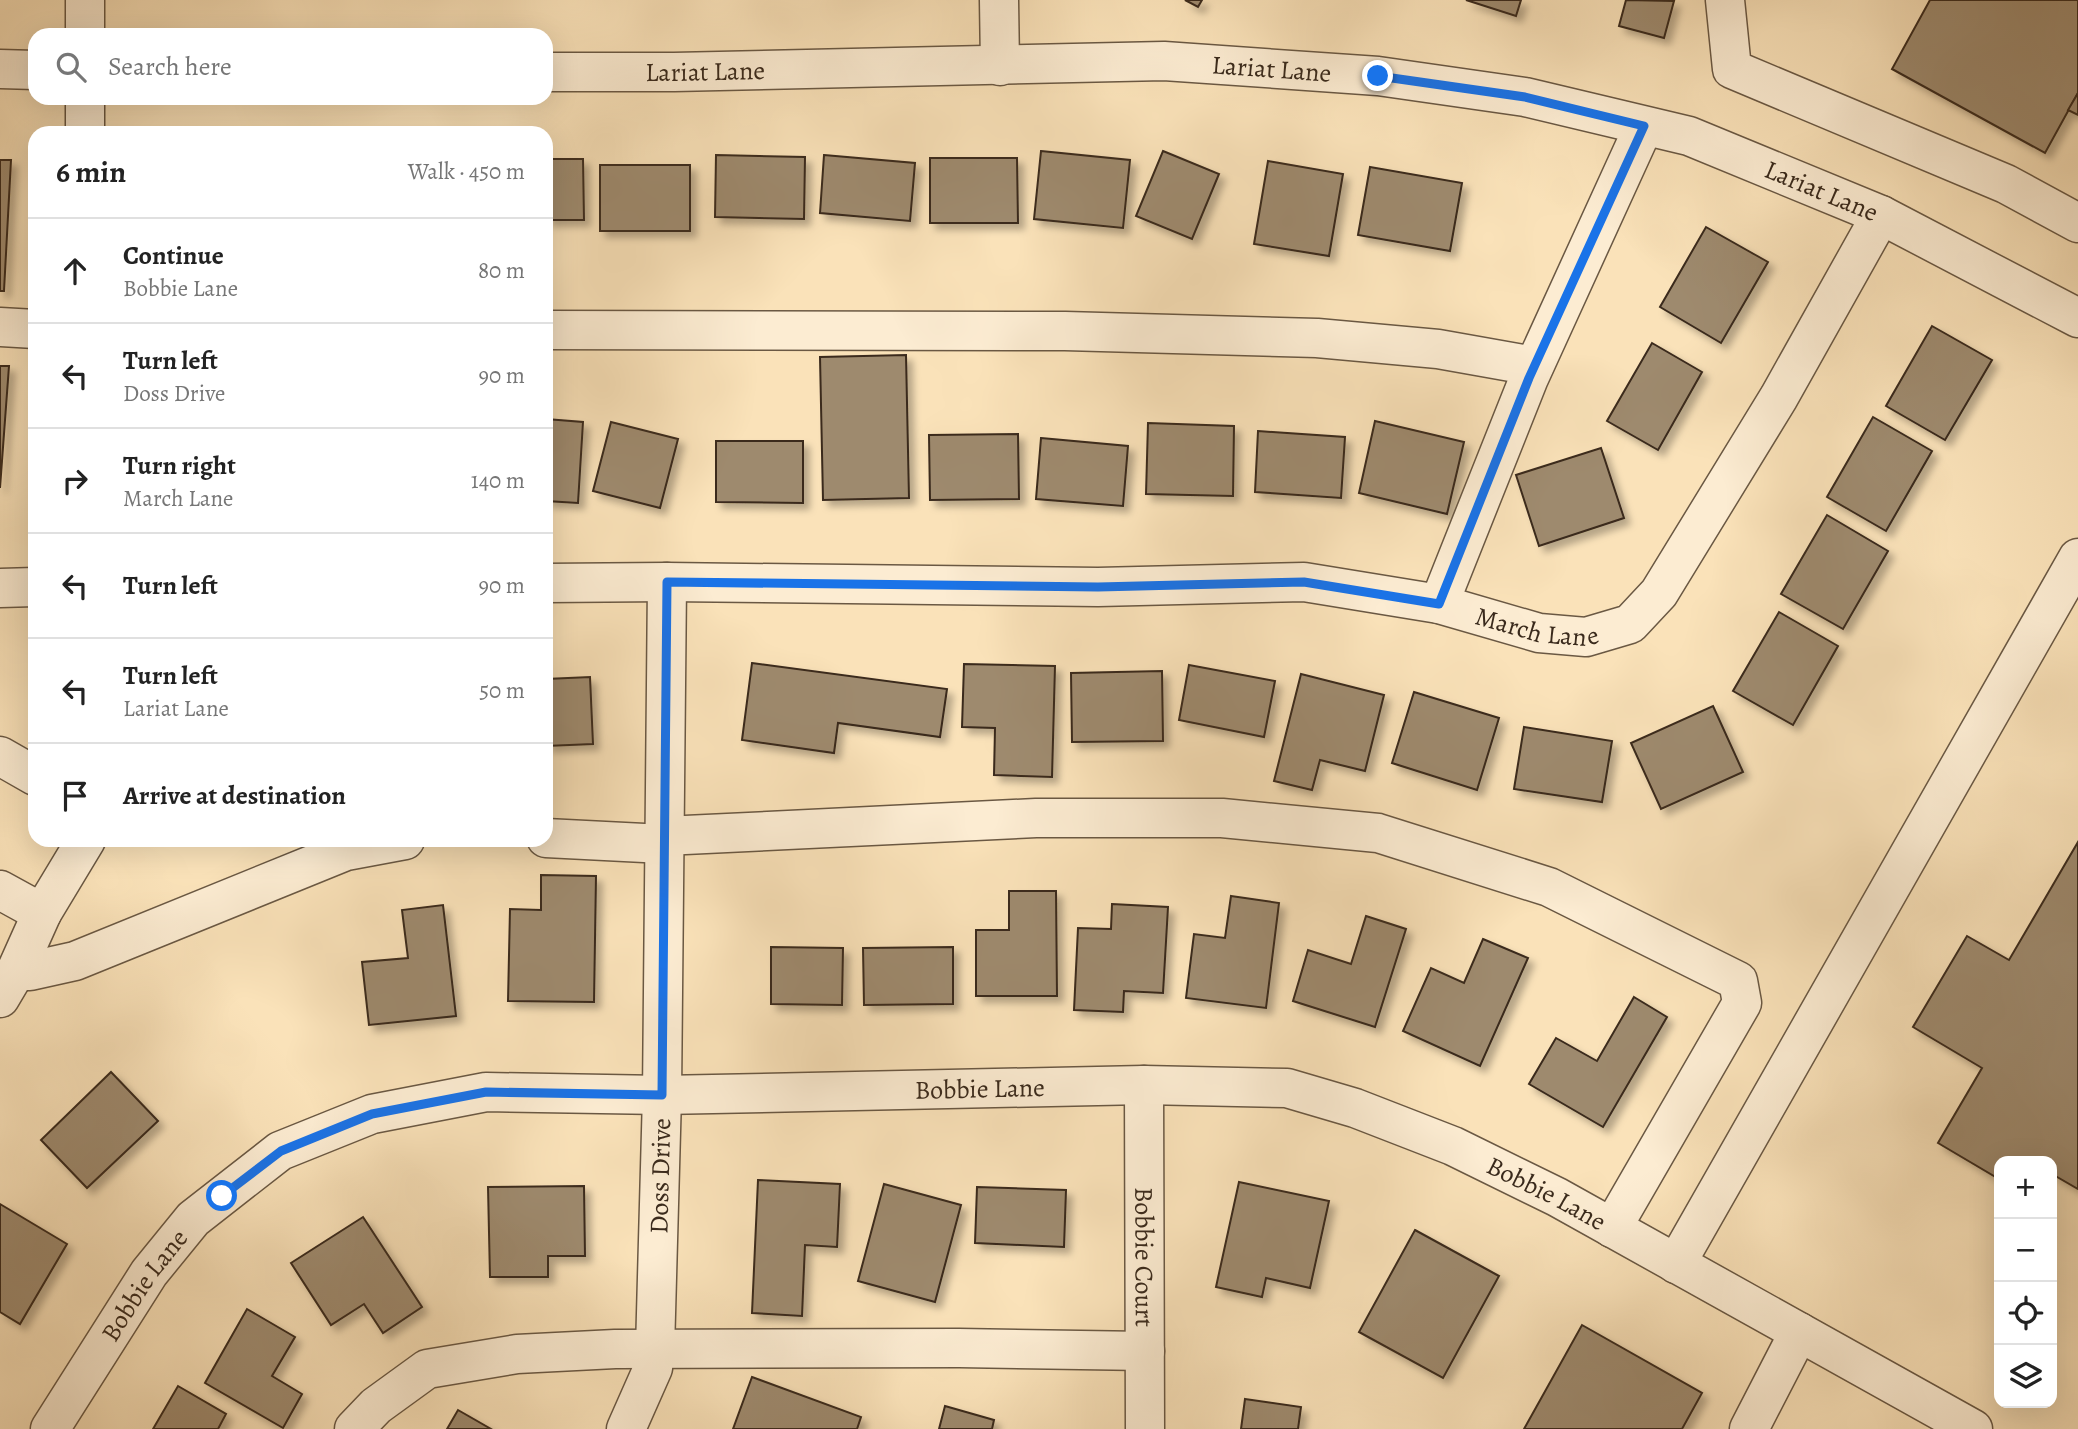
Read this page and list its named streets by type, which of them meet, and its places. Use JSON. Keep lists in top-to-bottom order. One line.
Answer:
{"streets":{"street":["Lariat Lane","March Lane","Bobbie Lane","Doss Drive","Bobbie Court"]},"crossings":[["Lariat Lane","March Lane"],["March Lane","Doss Drive"],["Bobbie Lane","Doss Drive"],["Bobbie Lane","Bobbie Court"]],"page":{"search":"Search here","heading":["6 min","Walk · 450 m"],"list":[["Continue","Bobbie Lane","80 m"],["Turn left","Doss Drive","90 m"],["Turn right","March Lane","140 m"],["Turn left","90 m"],["Turn left","Lariat Lane","50 m"],"Arrive at destination"],"map_buttons":["+","−"]}}
